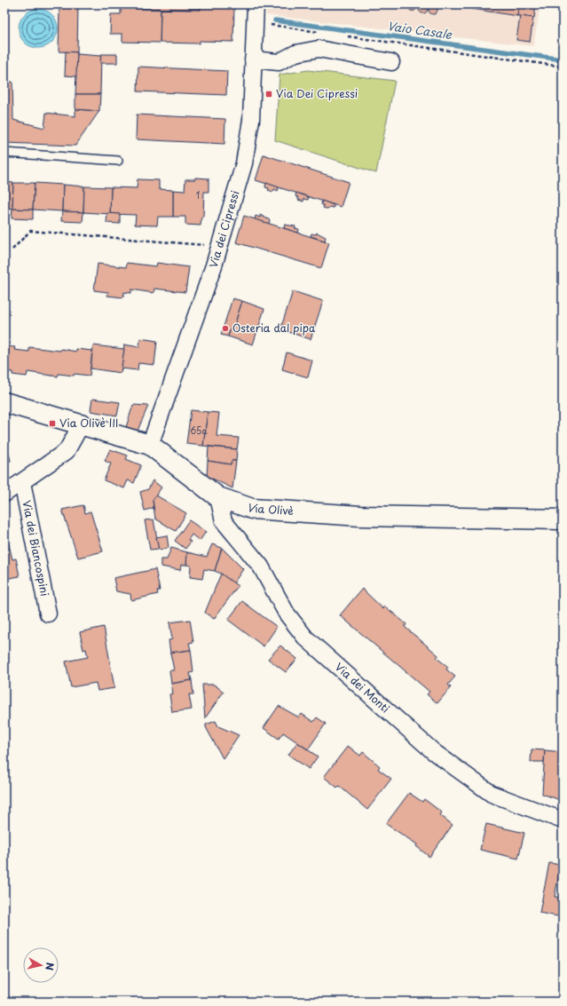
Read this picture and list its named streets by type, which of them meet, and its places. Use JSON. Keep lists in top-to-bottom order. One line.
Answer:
{"streets":{"street":["Via dei Cipressi","Via Olivè","Via dei Biancospini","Via dei Monti"]},"crossings":[["Via dei Cipressi","Via Olivè"],["Via Olivè","Via dei Biancospini"],["Via Olivè","Via dei Monti"]],"water":["Vaio Casale"],"places":{"transit":["Via Dei Cipressi","Via Olivè III"],"other":["Osteria dal pipa"]},"house_numbers":["1","65a"],"north":"right"}
